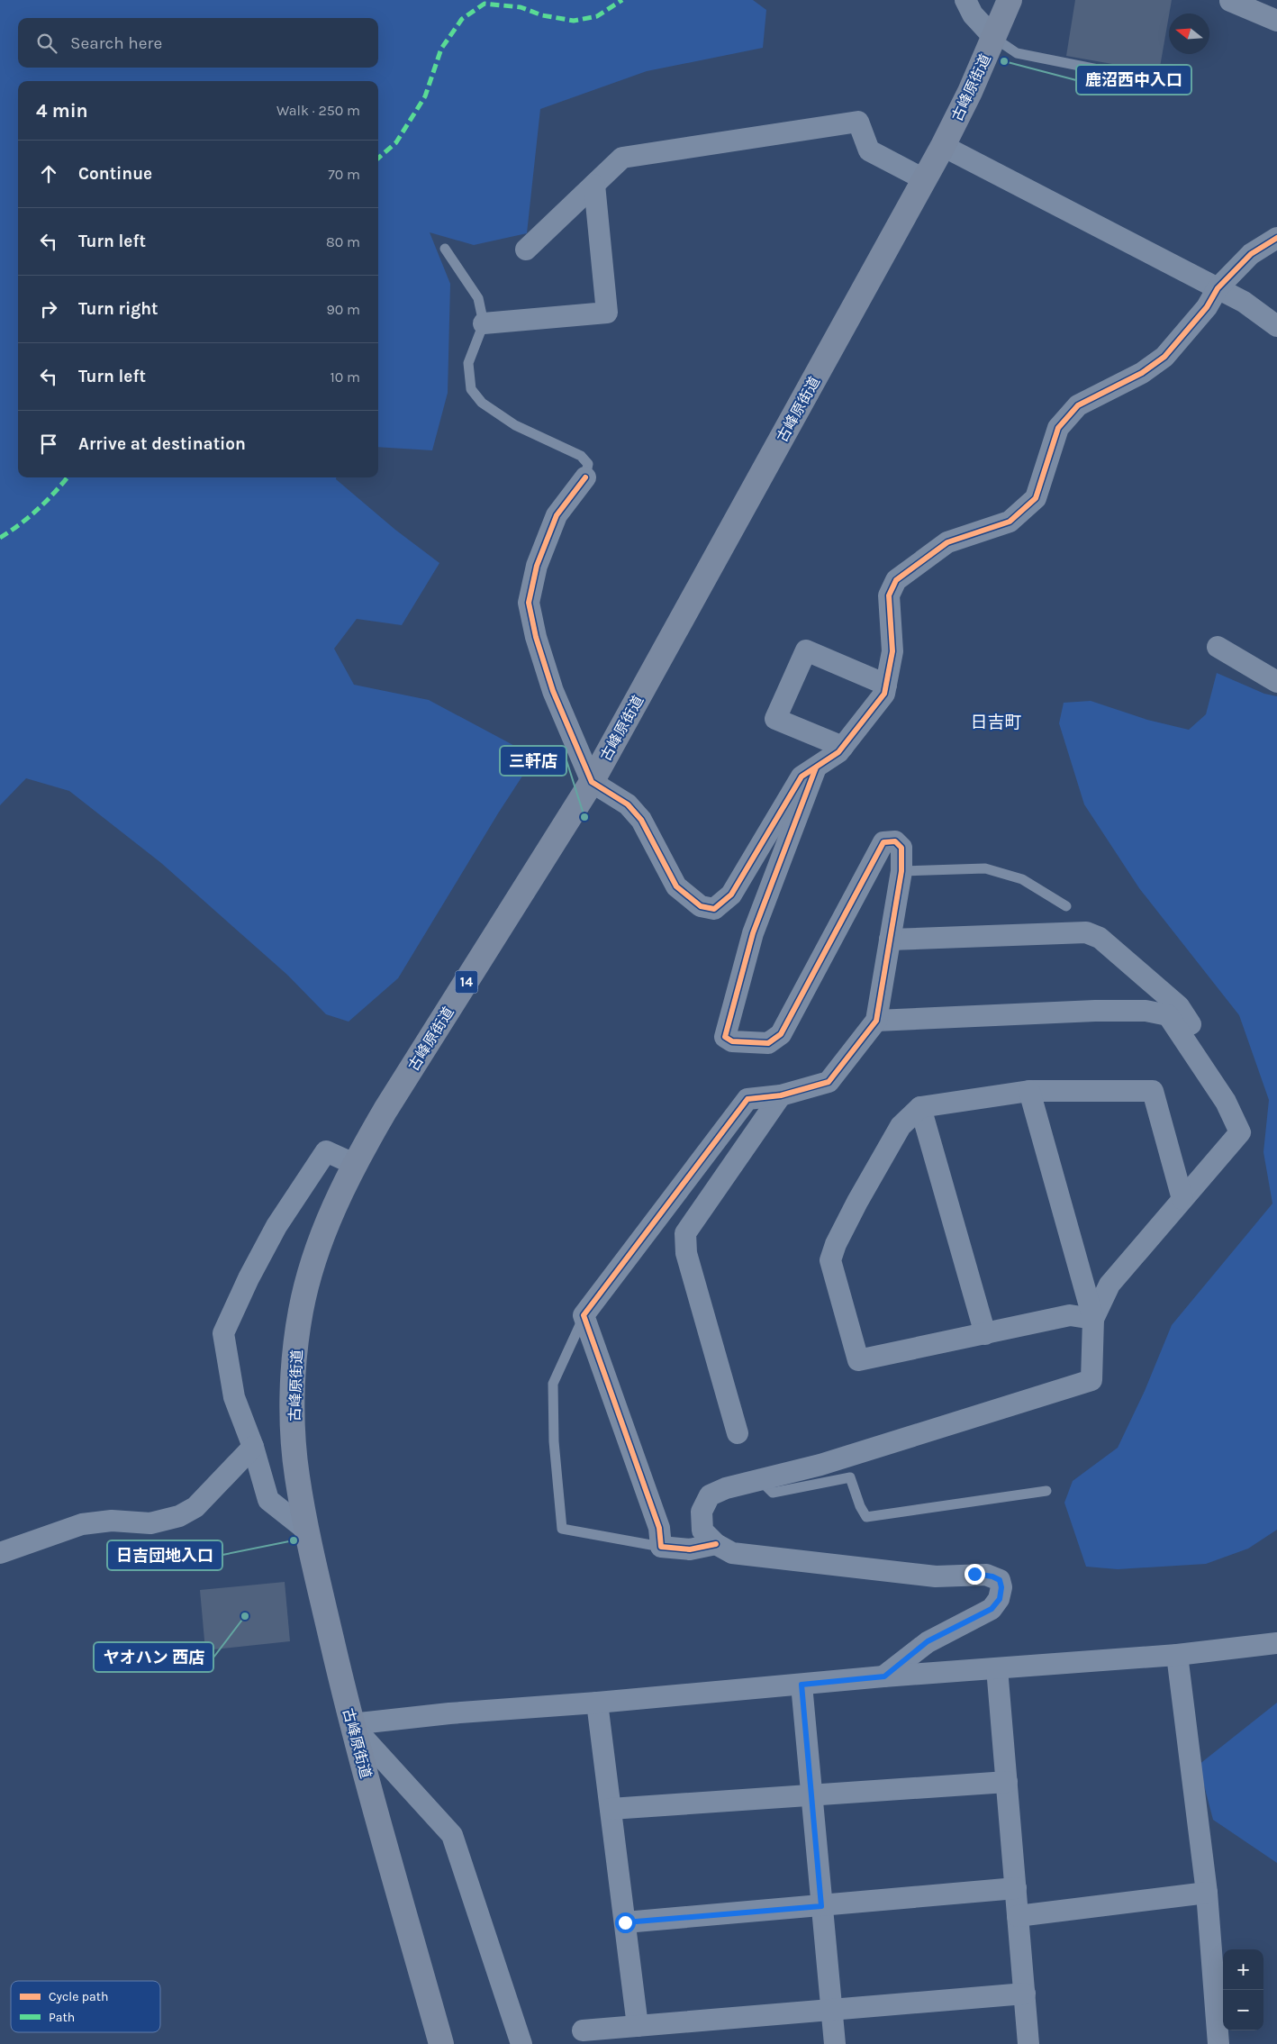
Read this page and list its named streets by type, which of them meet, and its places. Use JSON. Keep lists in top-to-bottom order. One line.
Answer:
{"streets":{"main road":["古峰原街道","14"]},"districts":["日吉町"],"places":["鹿沼西中入口","三軒店","日吉団地入口","ヤオハン 西店"],"legend":["Cycle path","Path"],"north":"left","page":{"search":"Search here","heading":["4 min","Walk · 250 m"],"list":[["Continue","70 m"],["Turn left","80 m"],["Turn right","90 m"],["Turn left","10 m"],"Arrive at destination"],"map_buttons":["+","−"]}}
